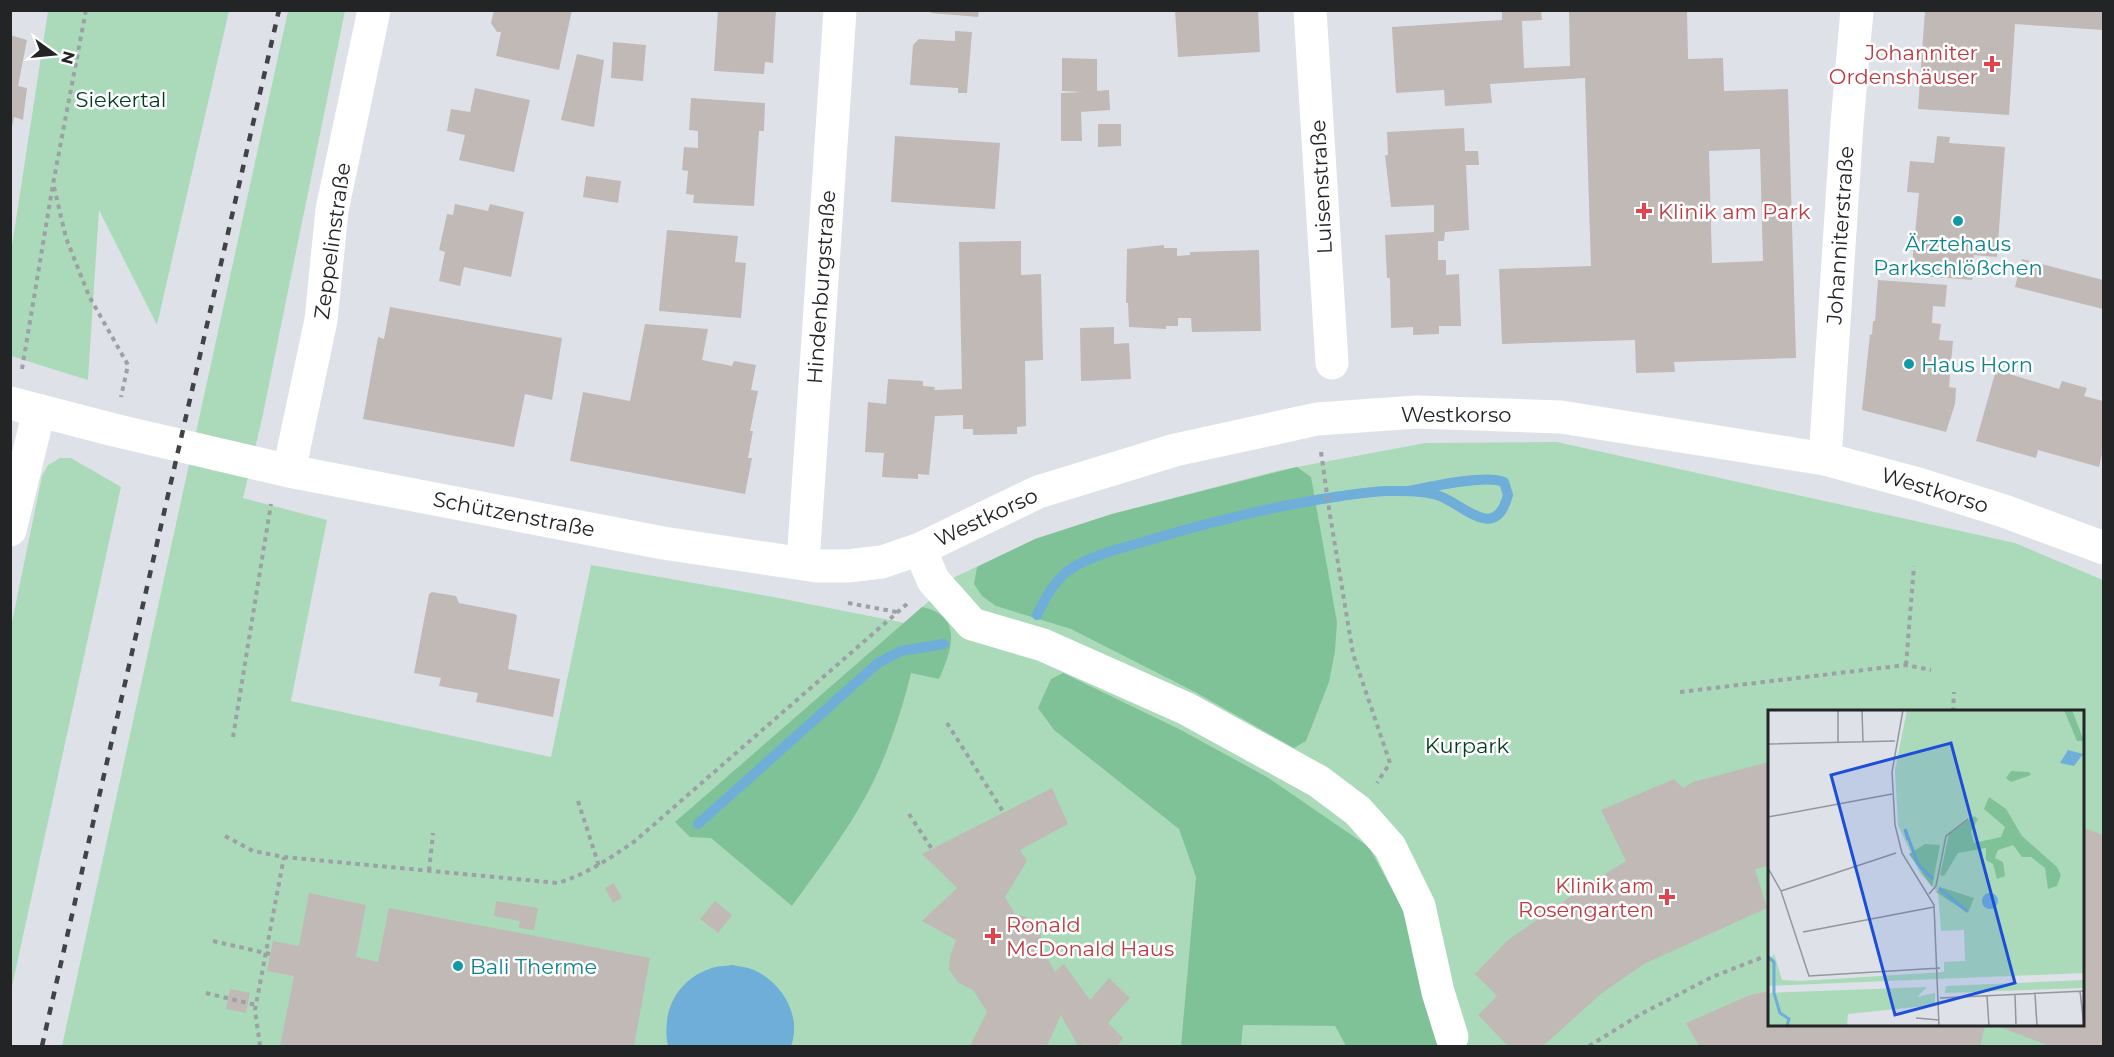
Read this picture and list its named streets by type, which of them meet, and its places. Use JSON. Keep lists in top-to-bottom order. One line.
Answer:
{"streets":{"street":["Luisenstraße","Johanniterstraße","Zeppelinstraße","Hindenburgstraße","Westkorso","Schützenstraße"]},"crossings":[["Johanniterstraße","Westkorso"],["Zeppelinstraße","Schützenstraße"],["Hindenburgstraße","Westkorso"],["Hindenburgstraße","Schützenstraße"],["Westkorso","Schützenstraße"]],"parks":["Siekertal","Kurpark"],"places":{"health":["Johanniter Ordenshäuser","Klinik am Park","Klinik am Rosengarten","Ronald McDonald Haus"],"other":["Ärztehaus Parkschlößchen","Haus Horn","Bali Therme"]},"north":"right"}
